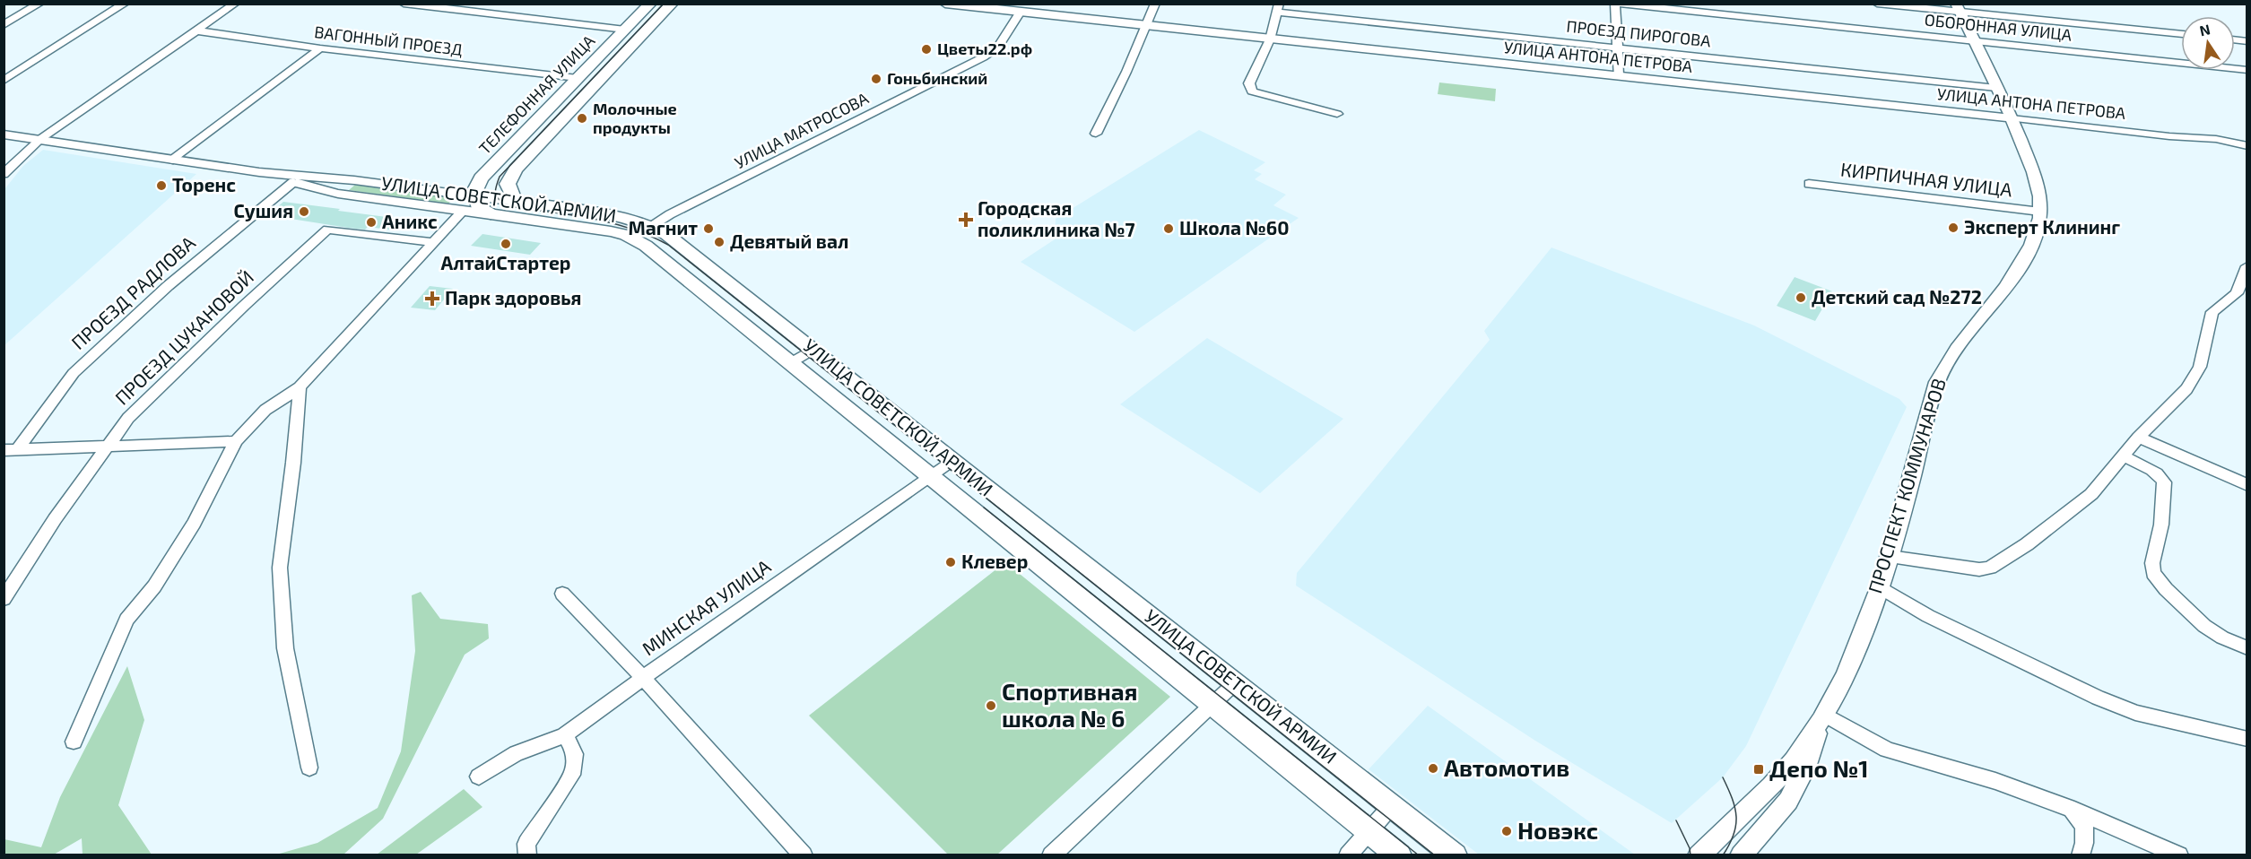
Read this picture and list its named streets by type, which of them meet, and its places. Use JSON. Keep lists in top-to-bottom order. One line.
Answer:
{"streets":{"main road":["ТЕЛЕФОННАЯ УЛИЦА","УЛИЦА СОВЕТСКОЙ АРМИИ"],"street":["ОБОРОННАЯ УЛИЦА","ПРОЕЗД ПИРОГОВА","ВАГОННЫЙ ПРОЕЗД","УЛИЦА АНТОНА ПЕТРОВА","УЛИЦА МАТРОСОВА","КИРПИЧНАЯ УЛИЦА","ПРОЕЗД РАДЛОВА","ПРОЕЗД ЦУКАНОВОЙ","ПРОСПЕКТ КОММУНАРОВ","МИНСКАЯ УЛИЦА"]},"crossings":[["ОБОРОННАЯ УЛИЦА","ПРОСПЕКТ КОММУНАРОВ"],["ПРОЕЗД ПИРОГОВА","ПРОСПЕКТ КОММУНАРОВ"],["ВАГОННЫЙ ПРОЕЗД","ТЕЛЕФОННАЯ УЛИЦА"],["УЛИЦА АНТОНА ПЕТРОВА","УЛИЦА МАТРОСОВА"],["УЛИЦА АНТОНА ПЕТРОВА","ПРОСПЕКТ КОММУНАРОВ"],["ТЕЛЕФОННАЯ УЛИЦА","УЛИЦА СОВЕТСКОЙ АРМИИ"],["УЛИЦА МАТРОСОВА","УЛИЦА СОВЕТСКОЙ АРМИИ"],["КИРПИЧНАЯ УЛИЦА","ПРОСПЕКТ КОММУНАРОВ"],["УЛИЦА СОВЕТСКОЙ АРМИИ","ПРОЕЗД РАДЛОВА"],["УЛИЦА СОВЕТСКОЙ АРМИИ","МИНСКАЯ УЛИЦА"]],"places":{"other":["Цветы22.рф","Гоньбинский","Молочные продукты","Торенс","Сушия","Аникс","Эксперт Клининг","Магнит","Школа №60","Девятый вал","АлтайСтартер","Детский сад №272","Клевер","Спортивная школа № 6","Автомотив","Новэкс"],"health":["Городская поликлиника №7","Парк здоровья"],"transit":["Депо №1"]},"north":"top"}
